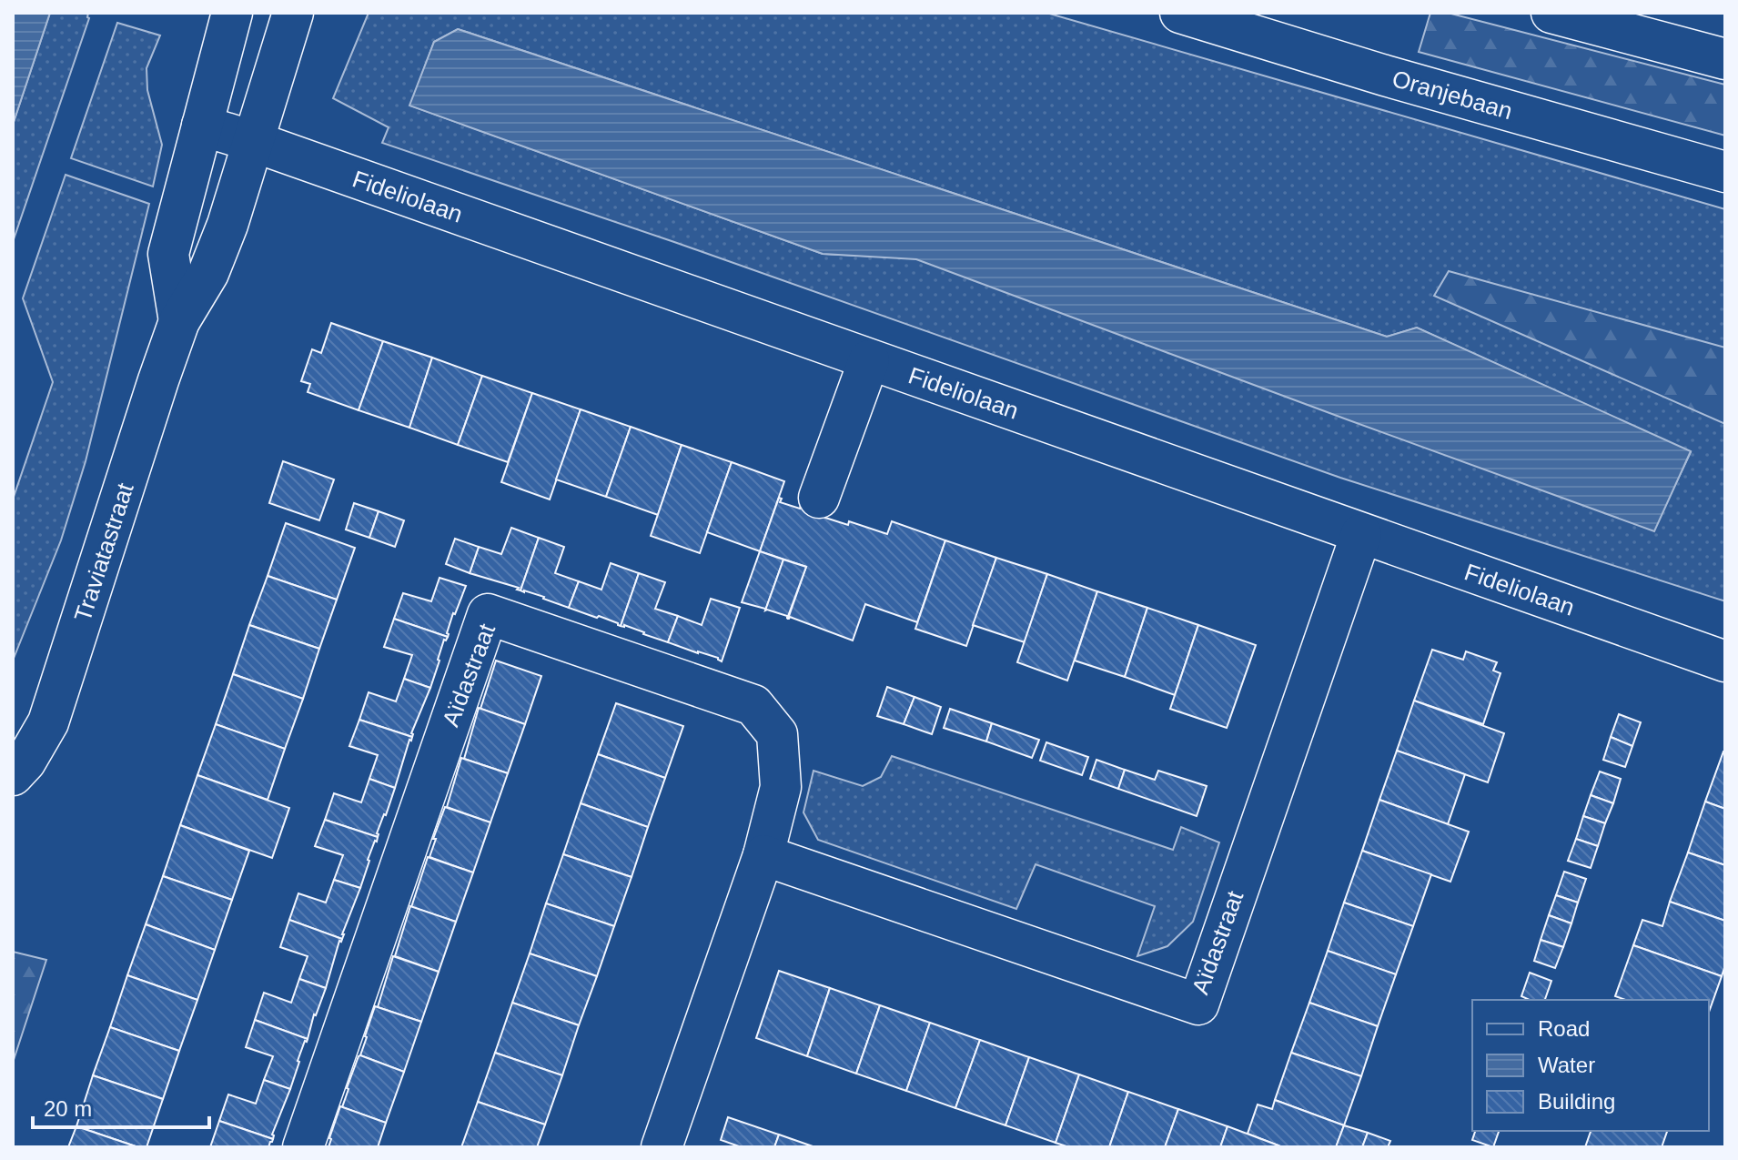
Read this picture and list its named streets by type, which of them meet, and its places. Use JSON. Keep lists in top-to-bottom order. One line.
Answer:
{"streets":{"street":["Oranjebaan","Fideliolaan","Traviatastraat","Aïdastraat"]},"crossings":[["Fideliolaan","Traviatastraat"],["Fideliolaan","Aïdastraat"]],"legend":["Road","Water","Building"],"scale_bar":"20 m"}
